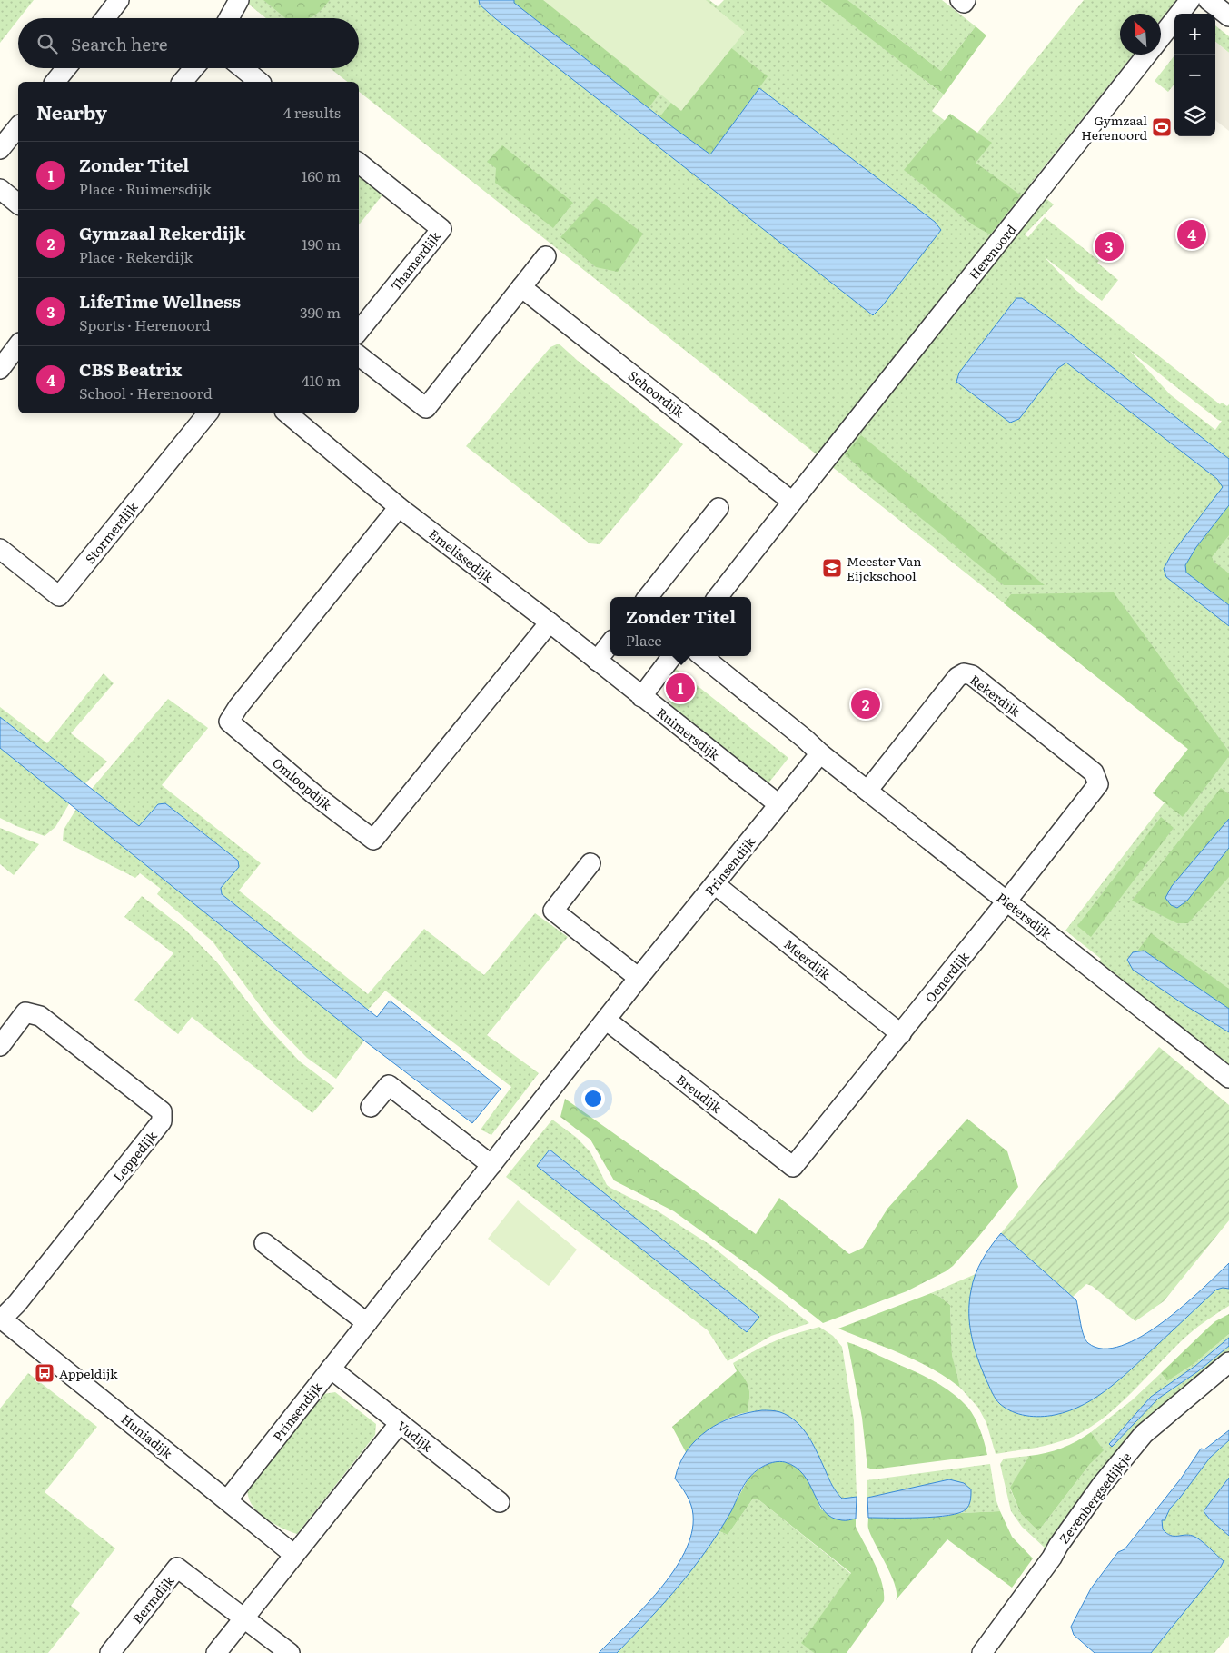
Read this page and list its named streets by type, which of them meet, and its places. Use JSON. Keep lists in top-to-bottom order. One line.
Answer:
{"streets":{"street":["Herenoord","Thamerdijk","Schoordijk","Stormerdijk","Emelissedijk","Rekerdijk","Ruimersdijk","Omloopdijk","Prinsendijk","Pietersdijk","Meerdijk","Oenerdijk","Breudijk","Leppedijk","Huniadijk","Vudijk","Zevenbergsedijkje","Bermdijk"]},"crossings":[["Herenoord","Schoordijk"],["Emelissedijk","Ruimersdijk"],["Emelissedijk","Omloopdijk"],["Rekerdijk","Pietersdijk"],["Rekerdijk","Oenerdijk"],["Ruimersdijk","Prinsendijk"],["Prinsendijk","Pietersdijk"],["Prinsendijk","Meerdijk"],["Prinsendijk","Breudijk"],["Prinsendijk","Huniadijk"],["Prinsendijk","Vudijk"],["Pietersdijk","Oenerdijk"],["Meerdijk","Oenerdijk"],["Oenerdijk","Breudijk"],["Leppedijk","Huniadijk"]],"places":{"sports":["Gymzaal Herenoord"],"school or university":["Meester Van Eijckschool"],"bus stop":["Appeldijk"]},"north":"top left","page":{"map_buttons":["+","−"],"search":"Search here","heading":["Nearby","4 results"],"list":[{"mark":"1","name":"Zonder Titel","note":"Place · Ruimersdijk","value":"160 m"},{"mark":"2","name":"Gymzaal Rekerdijk","note":"Place · Rekerdijk","value":"190 m"},{"mark":"3","name":"LifeTime Wellness","note":"Sports · Herenoord","value":"390 m"},{"mark":"4","name":"CBS Beatrix","note":"School · Herenoord","value":"410 m"}],"pins":["4","3","1","2"],"popup":["Zonder Titel","Place"]}}
